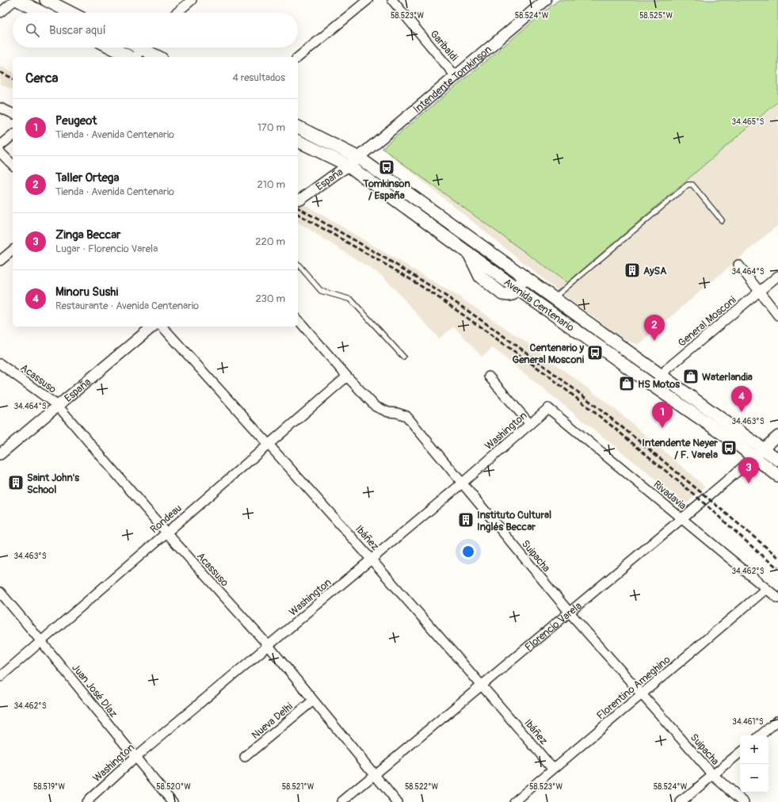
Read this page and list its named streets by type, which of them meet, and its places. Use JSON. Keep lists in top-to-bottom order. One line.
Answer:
{"streets":{"main road":["Avenida Centenario"],"street":["Garibaldi","Intendente Tomkinson","España","General Mosconi","Acassuso","Washington","Rivadavia","Rondeau","Ibáñez","Suipacha","Florencio Varela","Florentino Ameghino","Juan José Díaz","Nueva Delhi"]},"crossings":[["Garibaldi","Intendente Tomkinson"],["Intendente Tomkinson","España"],["Intendente Tomkinson","Avenida Centenario"],["España","Avenida Centenario"],["España","Acassuso"],["Avenida Centenario","General Mosconi"],["Avenida Centenario","Florencio Varela"],["Acassuso","Washington"],["Acassuso","Rondeau"],["Acassuso","Florencio Varela"],["Acassuso","Nueva Delhi"],["Washington","Rivadavia"],["Washington","Ibáñez"],["Washington","Suipacha"],["Washington","Juan José Díaz"],["Rivadavia","Florencio Varela"],["Rivadavia","Florentino Ameghino"],["Rondeau","Ibáñez"],["Rondeau","Suipacha"],["Rondeau","Juan José Díaz"],["Ibáñez","Florencio Varela"],["Ibáñez","Florentino Ameghino"],["Suipacha","Florencio Varela"],["Suipacha","Florentino Ameghino"]],"places":{"bus stop":["Tomkinson / España","Centenario y General Mosconi","Intendente Neyer / F. Varela"],"building":["AySA","Saint John's School","Instituto Cultural Inglés Beccar"],"shop":["Waterlandia","HS Motos"]},"page":{"search":"Buscar aquí","heading":["Cerca","4 resultados"],"list":[{"mark":"1","name":"Peugeot","note":"Tienda · Avenida Centenario","value":"170 m"},{"mark":"2","name":"Taller Ortega","note":"Tienda · Avenida Centenario","value":"210 m"},{"mark":"3","name":"Zinga Beccar","note":"Lugar · Florencio Varela","value":"220 m"},{"mark":"4","name":"Minoru Sushi","note":"Restaurante · Avenida Centenario","value":"230 m"}],"pins":["2","4","1","3"],"map_buttons":["+","−"]},"coordinates":["58.525°W","58.523°W","58.524°W","34.465°S","34.464°S","34.463°S","34.462°S","34.461°S","58.519°W","58.520°W","58.521°W","58.522°W"]}
